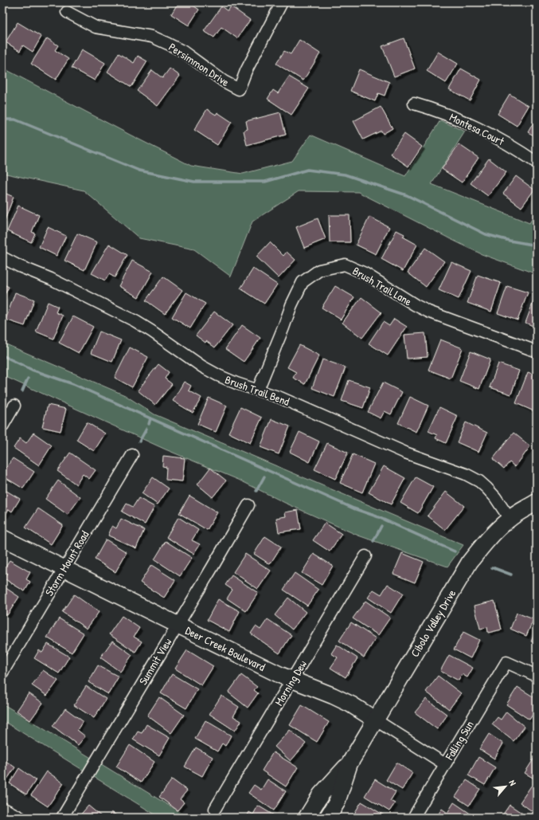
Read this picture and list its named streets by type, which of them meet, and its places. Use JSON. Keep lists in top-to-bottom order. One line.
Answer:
{"streets":{"main road":["Cibolo Valley Drive","Deer Creek Boulevard"],"street":["Persimmon Drive","Montesa Court","Brush Trail Lane","Brush Trail Bend","Storm Mount Road","Summit View","Morning Dew","Falling Sun"]},"crossings":[["Brush Trail Lane","Brush Trail Bend"],["Brush Trail Bend","Cibolo Valley Drive"],["Storm Mount Road","Deer Creek Boulevard"],["Cibolo Valley Drive","Deer Creek Boulevard"],["Deer Creek Boulevard","Summit View"],["Deer Creek Boulevard","Morning Dew"],["Deer Creek Boulevard","Falling Sun"]],"north":"top right"}
